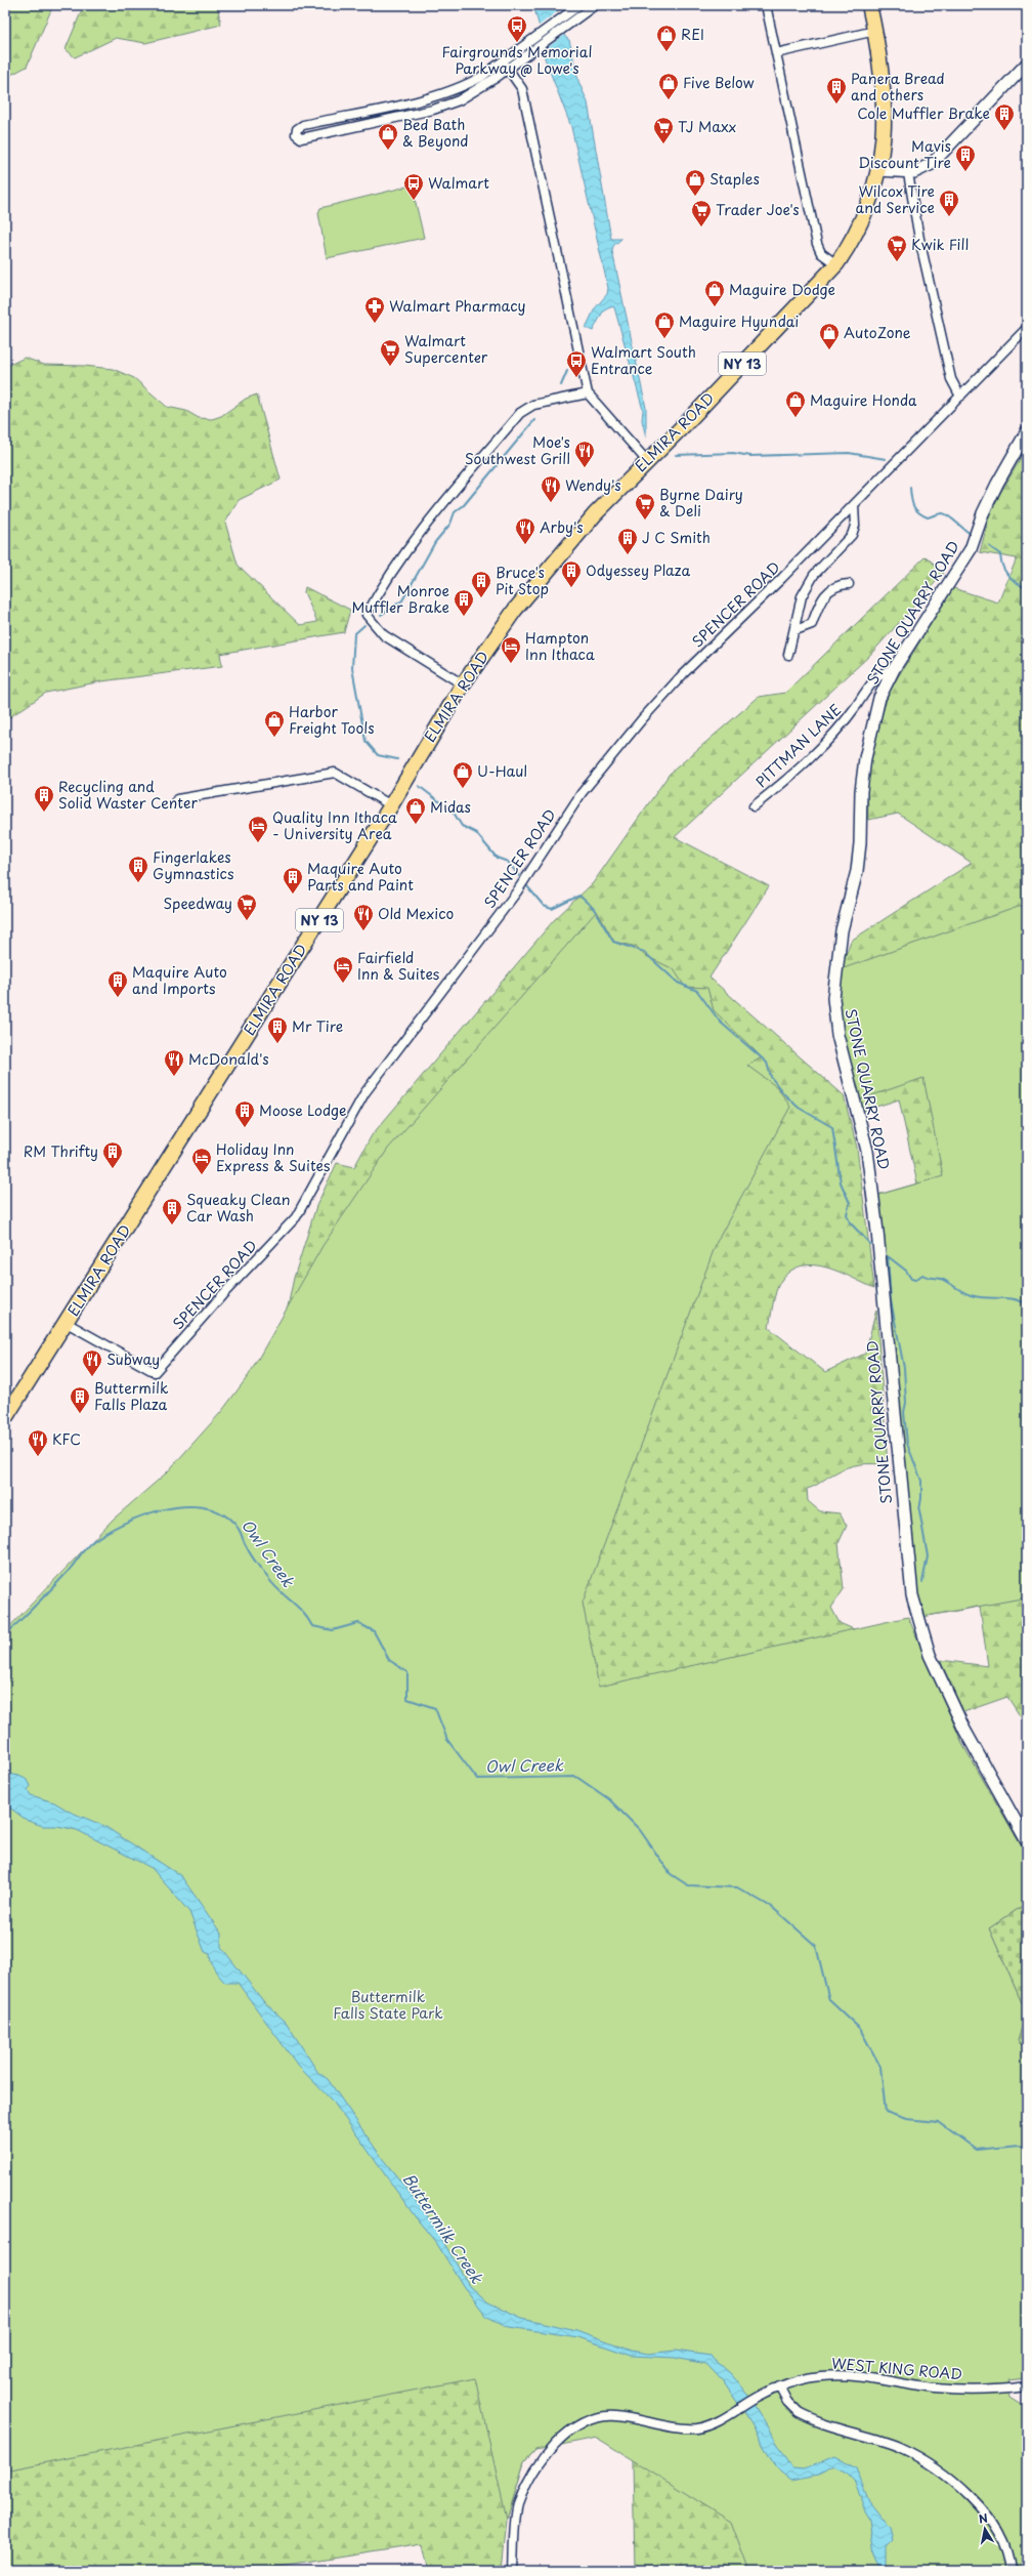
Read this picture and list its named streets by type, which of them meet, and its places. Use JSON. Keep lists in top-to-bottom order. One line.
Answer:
{"streets":{"highway":["NY 13","ELMIRA ROAD"],"street":["SPENCER ROAD","STONE QUARRY ROAD","PITTMAN LANE","WEST KING ROAD"]},"crossings":[["NY 13","ELMIRA ROAD"],["ELMIRA ROAD","SPENCER ROAD"],["STONE QUARRY ROAD","PITTMAN LANE"]],"water":["Owl Creek","Buttermilk Creek"],"parks":["Buttermilk Falls State Park"],"places":{"bus stop":["Fairgrounds Memorial Parkway @ Lowe's","Walmart","Walmart South Entrance"],"shop":["REI","Five Below","Bed Bath & Beyond","Staples","Maguire Dodge","Maguire Hyundai","AutoZone","Maguire Honda","Harbor Freight Tools","U-Haul","Midas"],"building":["Panera Bread and others","Cole Muffler Brake","Mavis Discount Tire","Wilcox Tire and Service","J C Smith","Odyessey Plaza","Bruce's Pit Stop","Monroe Muffler Brake","Recycling and Solid Waster Center","Fingerlakes Gymnastics","Maquire Auto Parts and Paint","Maquire Auto and Imports","Mr Tire","Moose Lodge","RM Thrifty","Squeaky Clean Car Wash","Buttermilk Falls Plaza"],"supermarket":["TJ Maxx","Trader Joe's","Kwik Fill","Walmart Supercenter","Byrne Dairy & Deli","Speedway"],"pharmacy":["Walmart Pharmacy"],"restaurant":["Moe's Southwest Grill","Wendy's","Arby's","Old Mexico","McDonald's","Subway","KFC"],"hotel":["Hampton Inn Ithaca","Quality Inn Ithaca - University Area","Fairfield Inn & Suites","Holiday Inn Express & Suites"]},"north":"top"}
